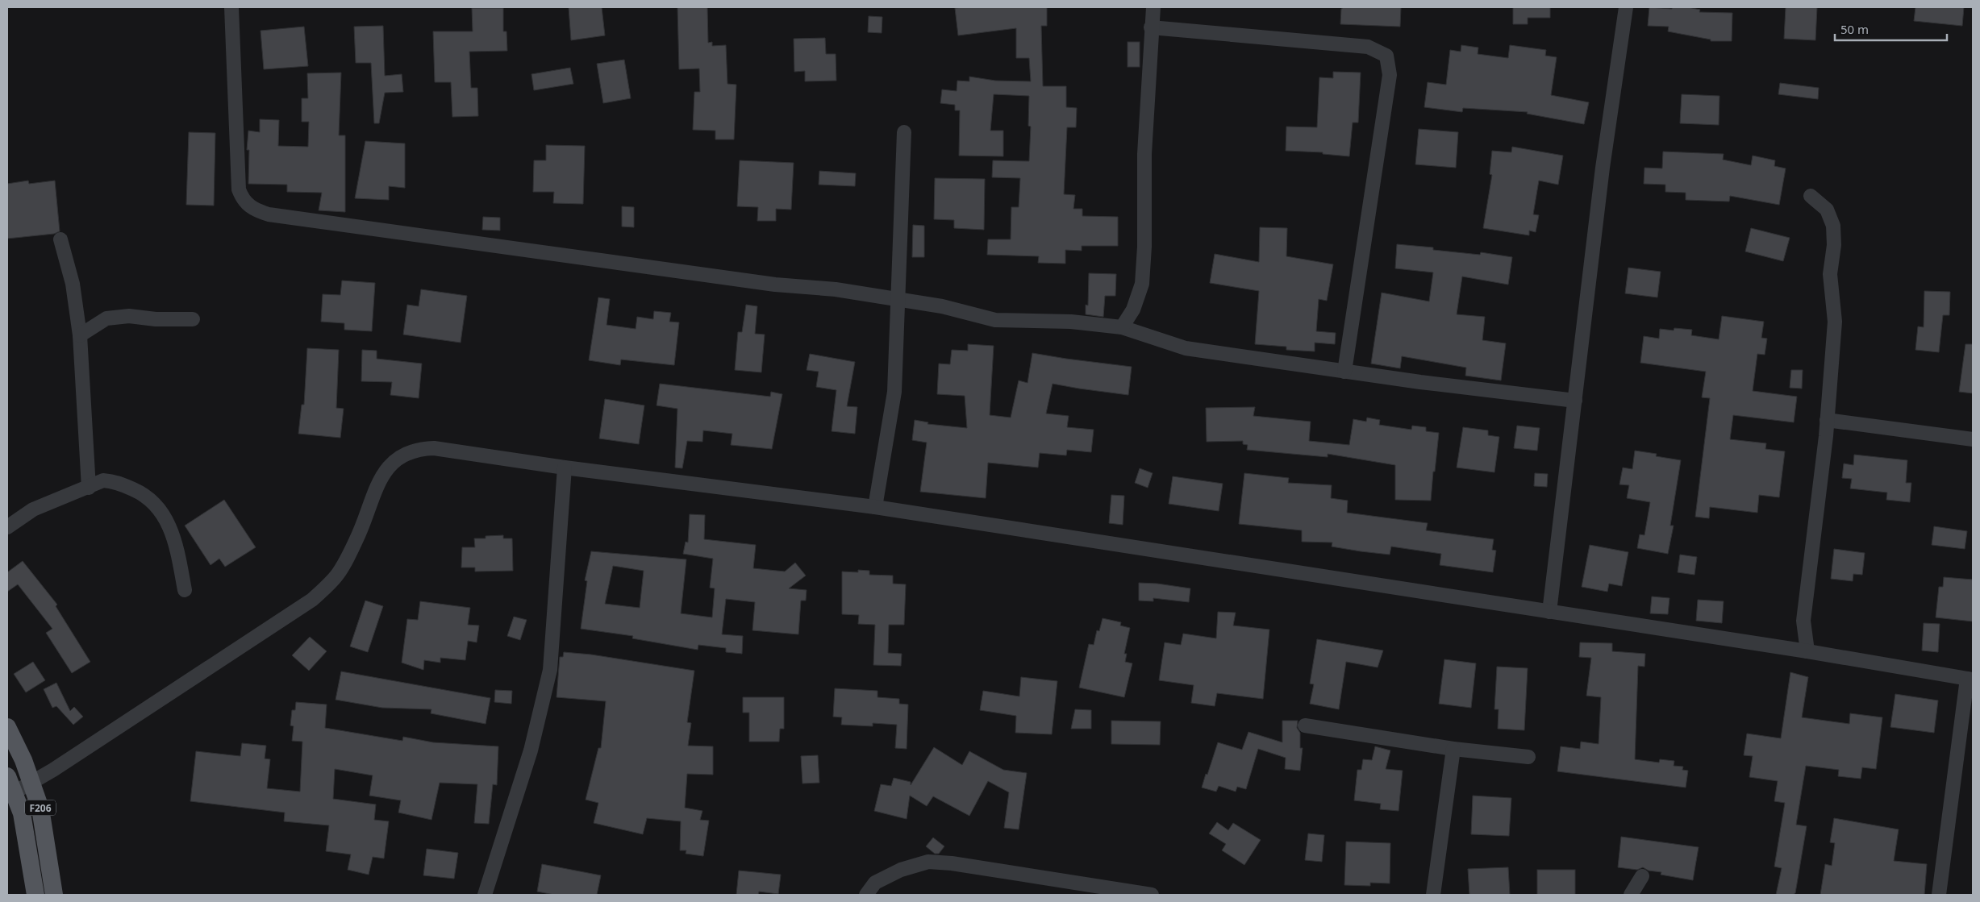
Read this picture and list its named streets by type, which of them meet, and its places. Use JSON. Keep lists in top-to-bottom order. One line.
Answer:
{"streets":{"main road":["F206"]},"scale_bar":"50 m"}
